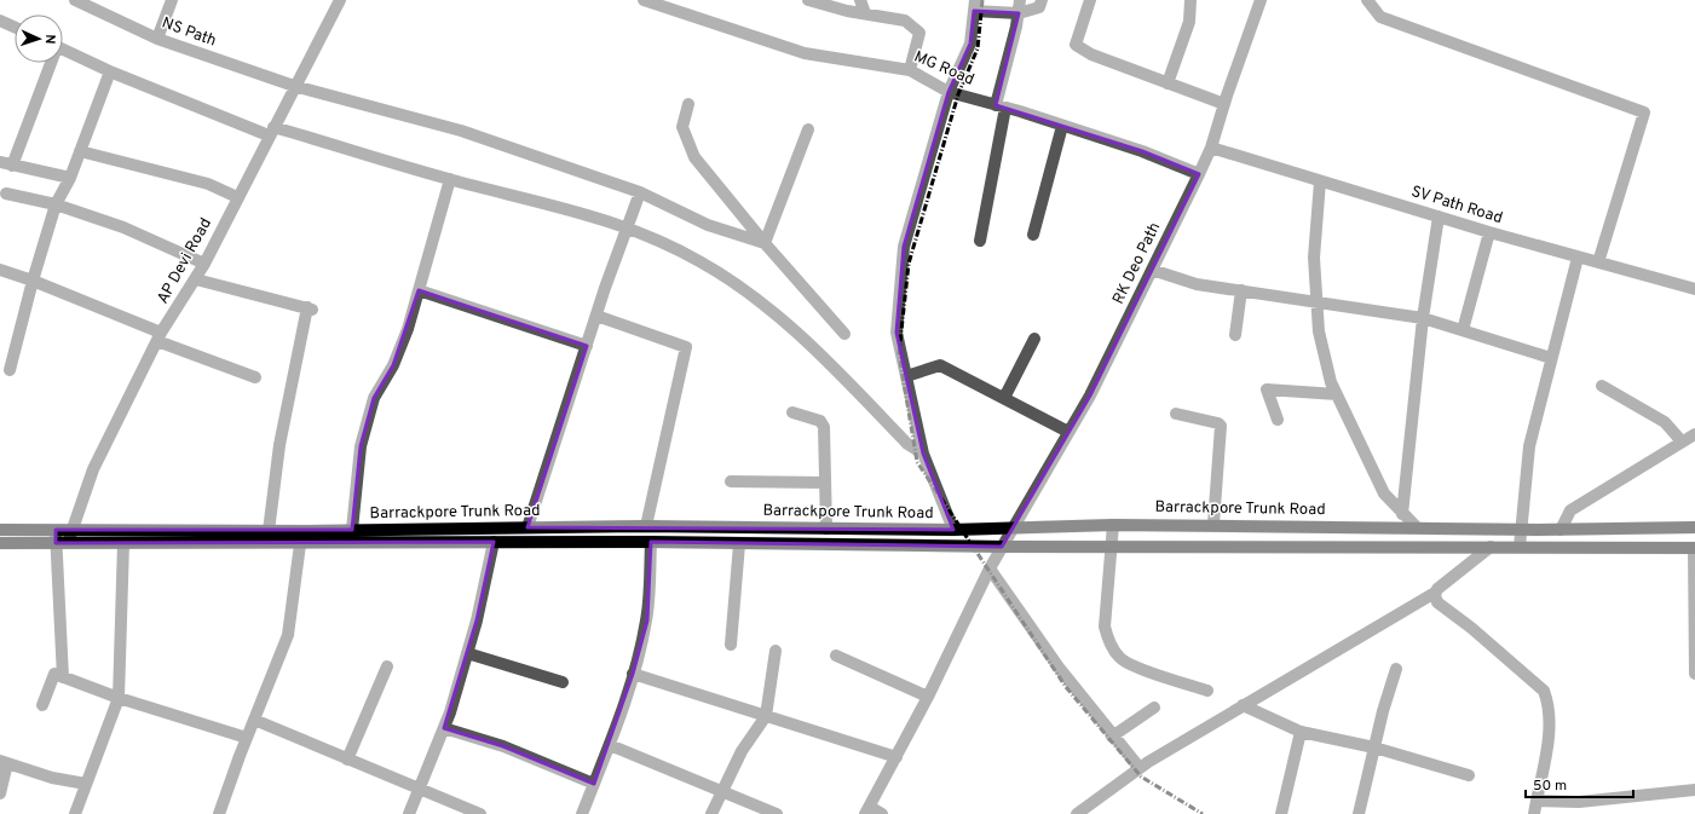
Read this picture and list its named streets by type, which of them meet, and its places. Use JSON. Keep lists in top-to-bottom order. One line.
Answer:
{"streets":{"main road":["Barrackpore Trunk Road"],"street":["NS Path","MG Road","SV Path Road","AP Devi Road","RK Deo Path"]},"crossings":[["NS Path","AP Devi Road"],["MG Road","RK Deo Path"],["SV Path Road","RK Deo Path"],["AP Devi Road","Barrackpore Trunk Road"],["RK Deo Path","Barrackpore Trunk Road"]],"scale_bar":"50 m","north":"right"}
